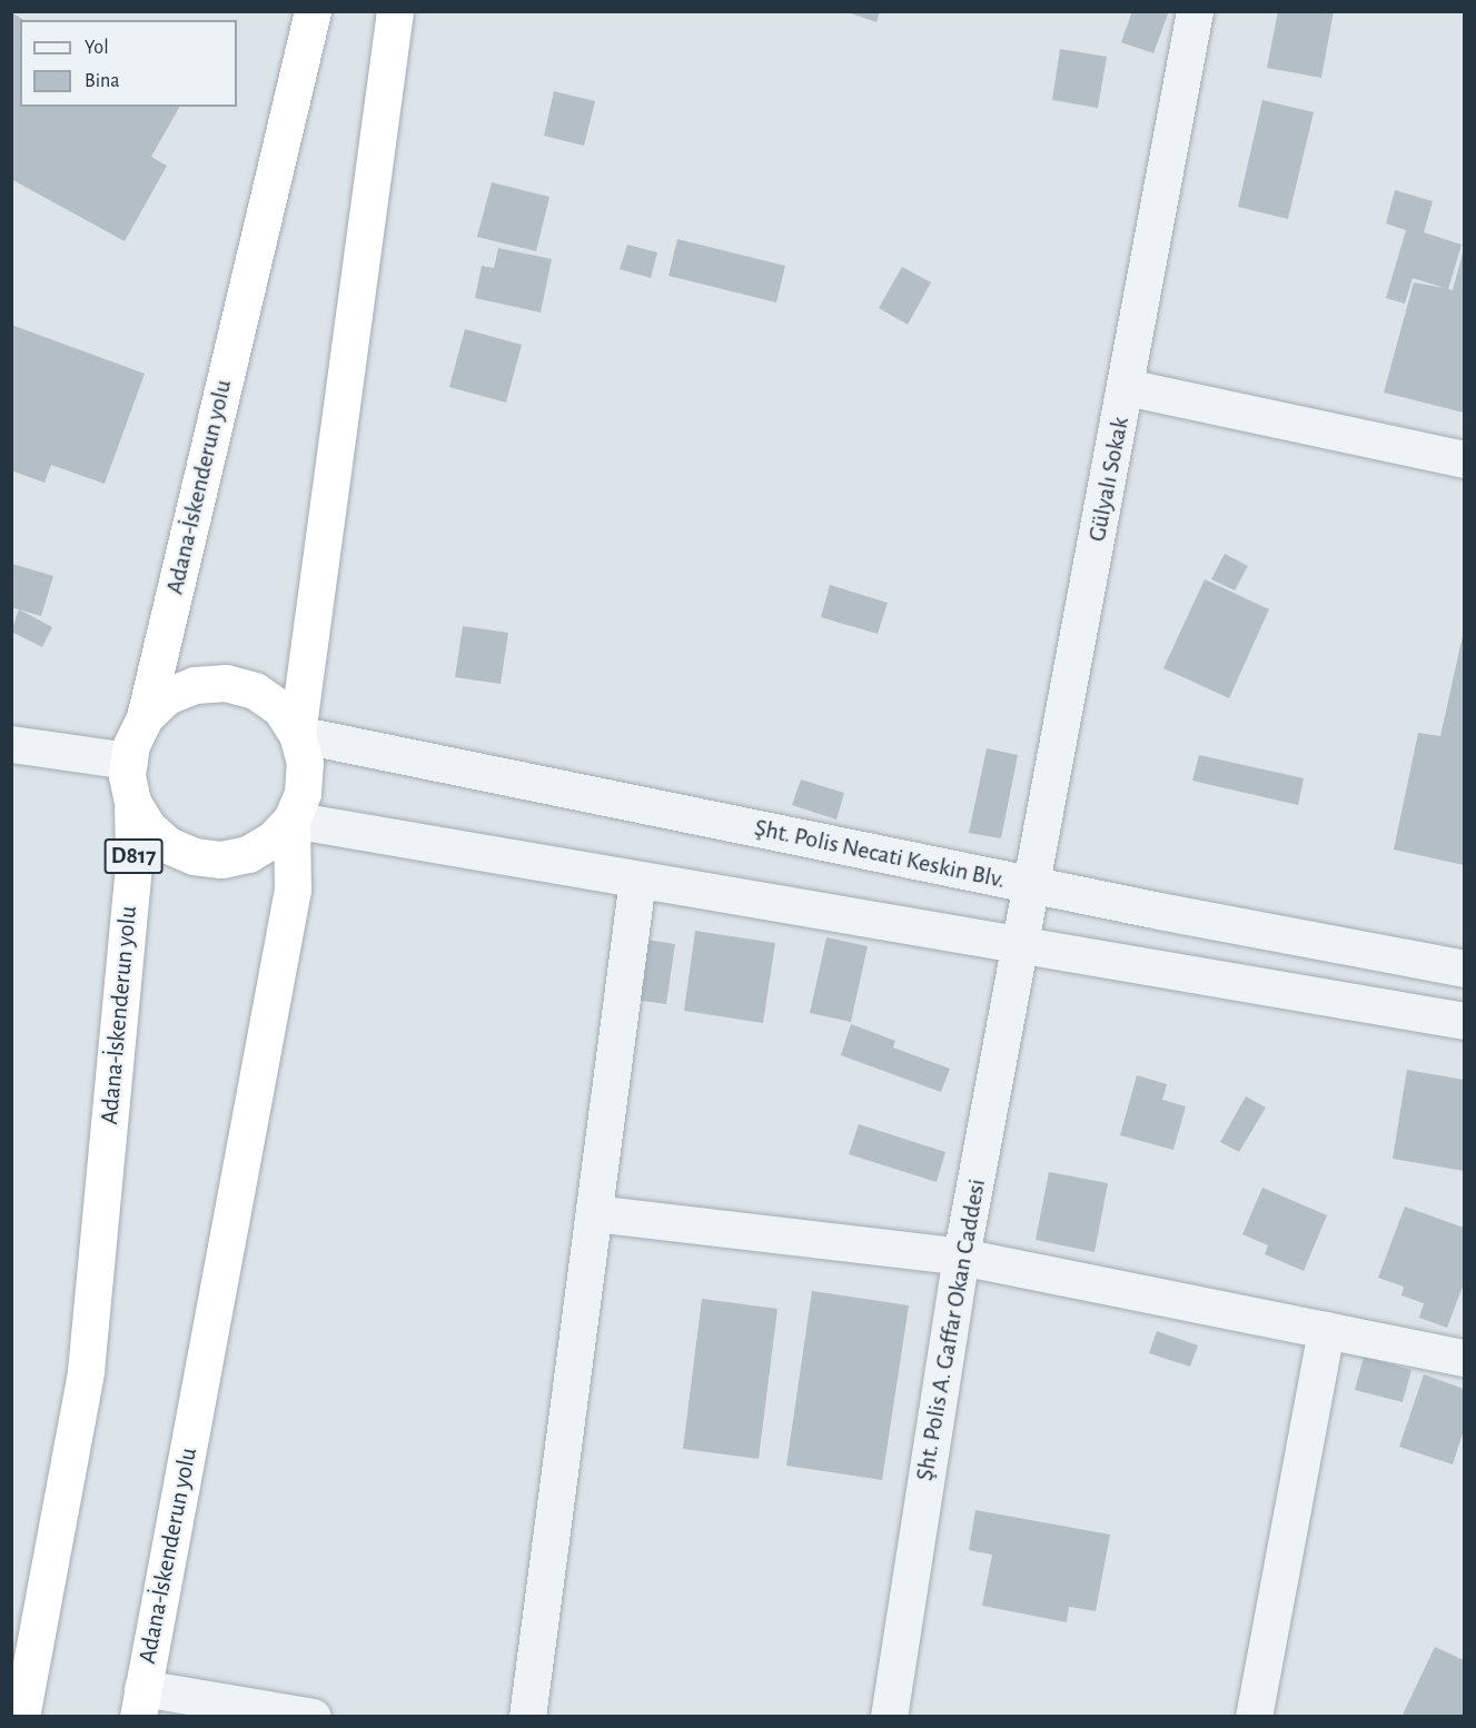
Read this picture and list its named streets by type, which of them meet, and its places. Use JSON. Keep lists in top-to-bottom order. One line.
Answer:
{"streets":{"highway":["Adana-İskenderun yolu","D817"],"street":["Gülyalı Sokak","Şht. Polis Necati Keskin Blv.","Şht. Polis A. Gaffar Okan Caddesi"]},"crossings":[["Gülyalı Sokak","Şht. Polis Necati Keskin Blv."],["Gülyalı Sokak","Şht. Polis A. Gaffar Okan Caddesi"],["Adana-İskenderun yolu","Şht. Polis Necati Keskin Blv."]],"legend":["Yol","Bina"]}
